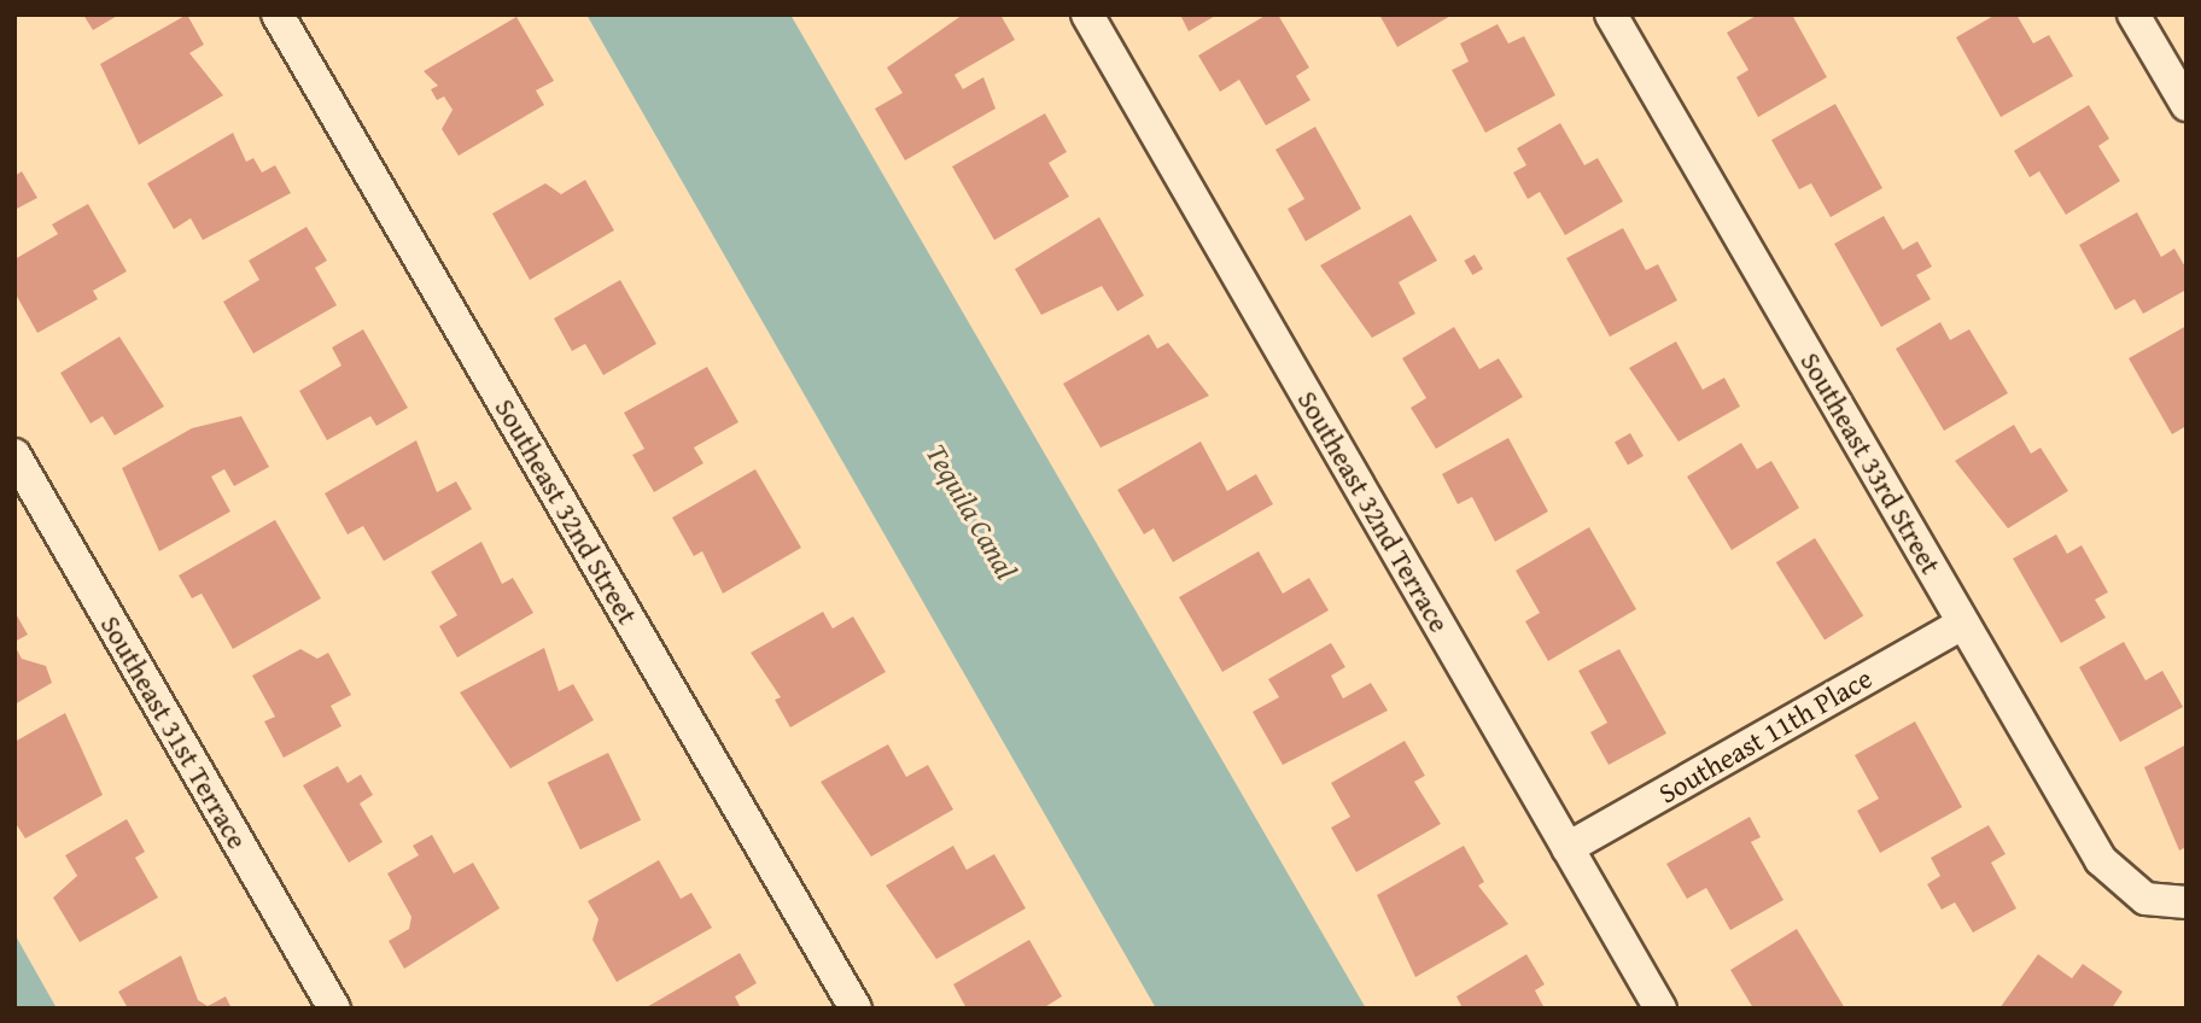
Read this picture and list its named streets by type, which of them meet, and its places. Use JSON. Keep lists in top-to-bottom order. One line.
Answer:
{"streets":{"street":["Southeast 33rd Street","Southeast 32nd Street","Southeast 32nd Terrace","Southeast 31st Terrace","Southeast 11th Place"]},"crossings":[["Southeast 33rd Street","Southeast 11th Place"],["Southeast 32nd Terrace","Southeast 11th Place"]],"water":["Tequila Canal"]}
